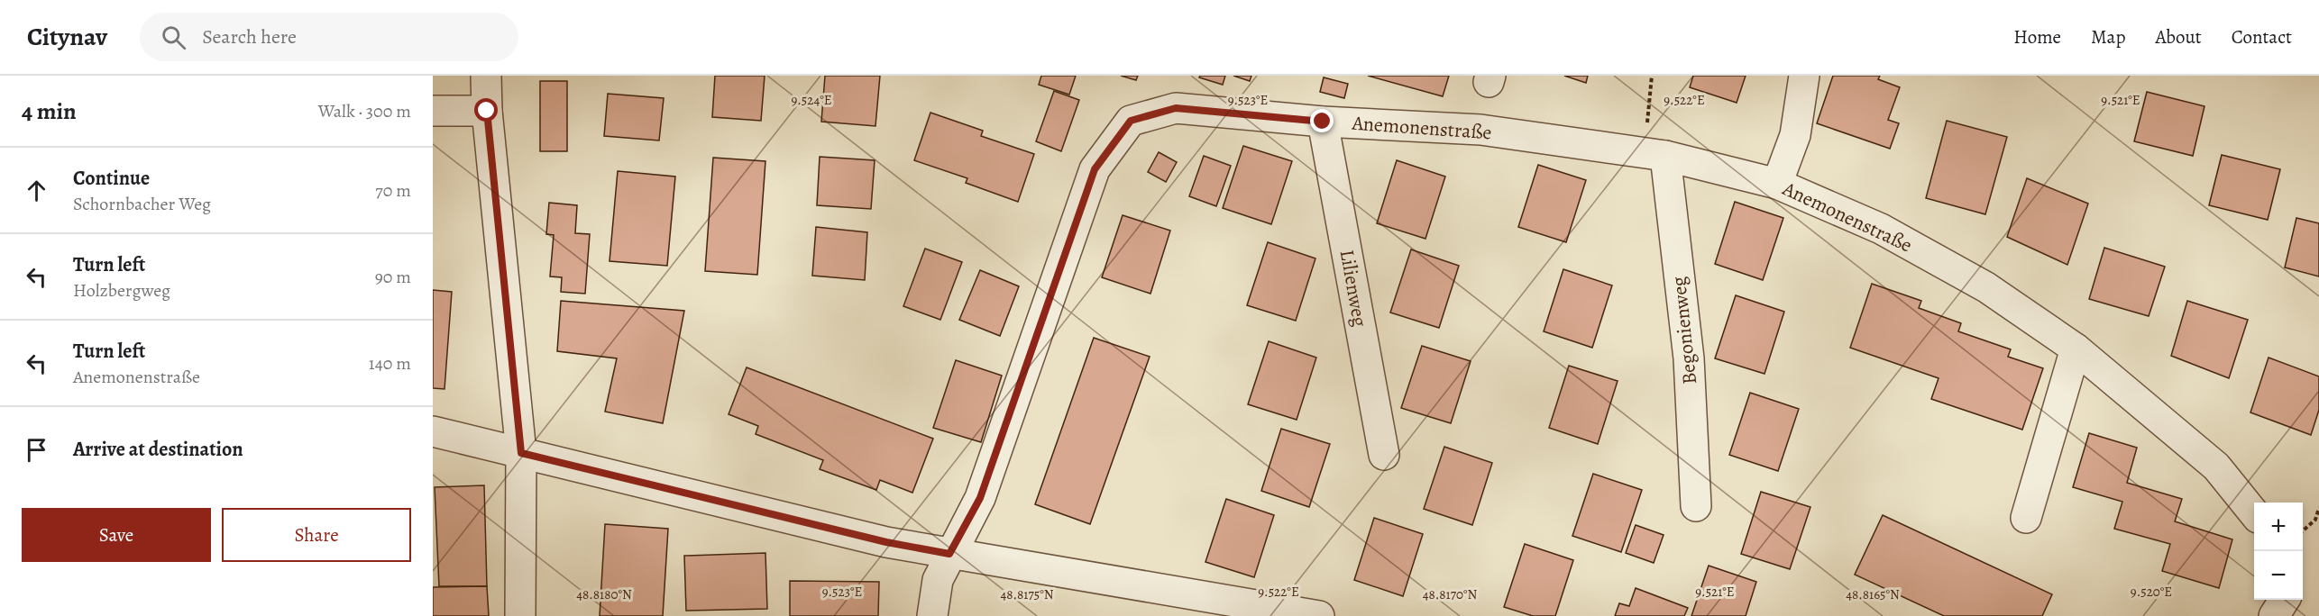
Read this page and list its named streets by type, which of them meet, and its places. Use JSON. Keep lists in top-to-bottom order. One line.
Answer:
{"streets":{"street":["Anemonenstraße","Lilienweg","Begonienweg"]},"crossings":[["Anemonenstraße","Lilienweg"],["Anemonenstraße","Begonienweg"]],"page":{"header":"Citynav","search":"Search here","nav":["Home","Map","About","Contact"],"heading":["4 min","Walk · 300 m"],"list":[["Continue","Schornbacher Weg","70 m"],["Turn left","Holzbergweg","90 m"],["Turn left","Anemonenstraße","140 m"],"Arrive at destination"],"buttons":["Save","Share"],"map_buttons":["+","−"]},"coordinates":["9.524°E","9.523°E","9.522°E","9.521°E","9.520°E","48.8180°N","48.8175°N","48.8170°N","48.8165°N"]}
